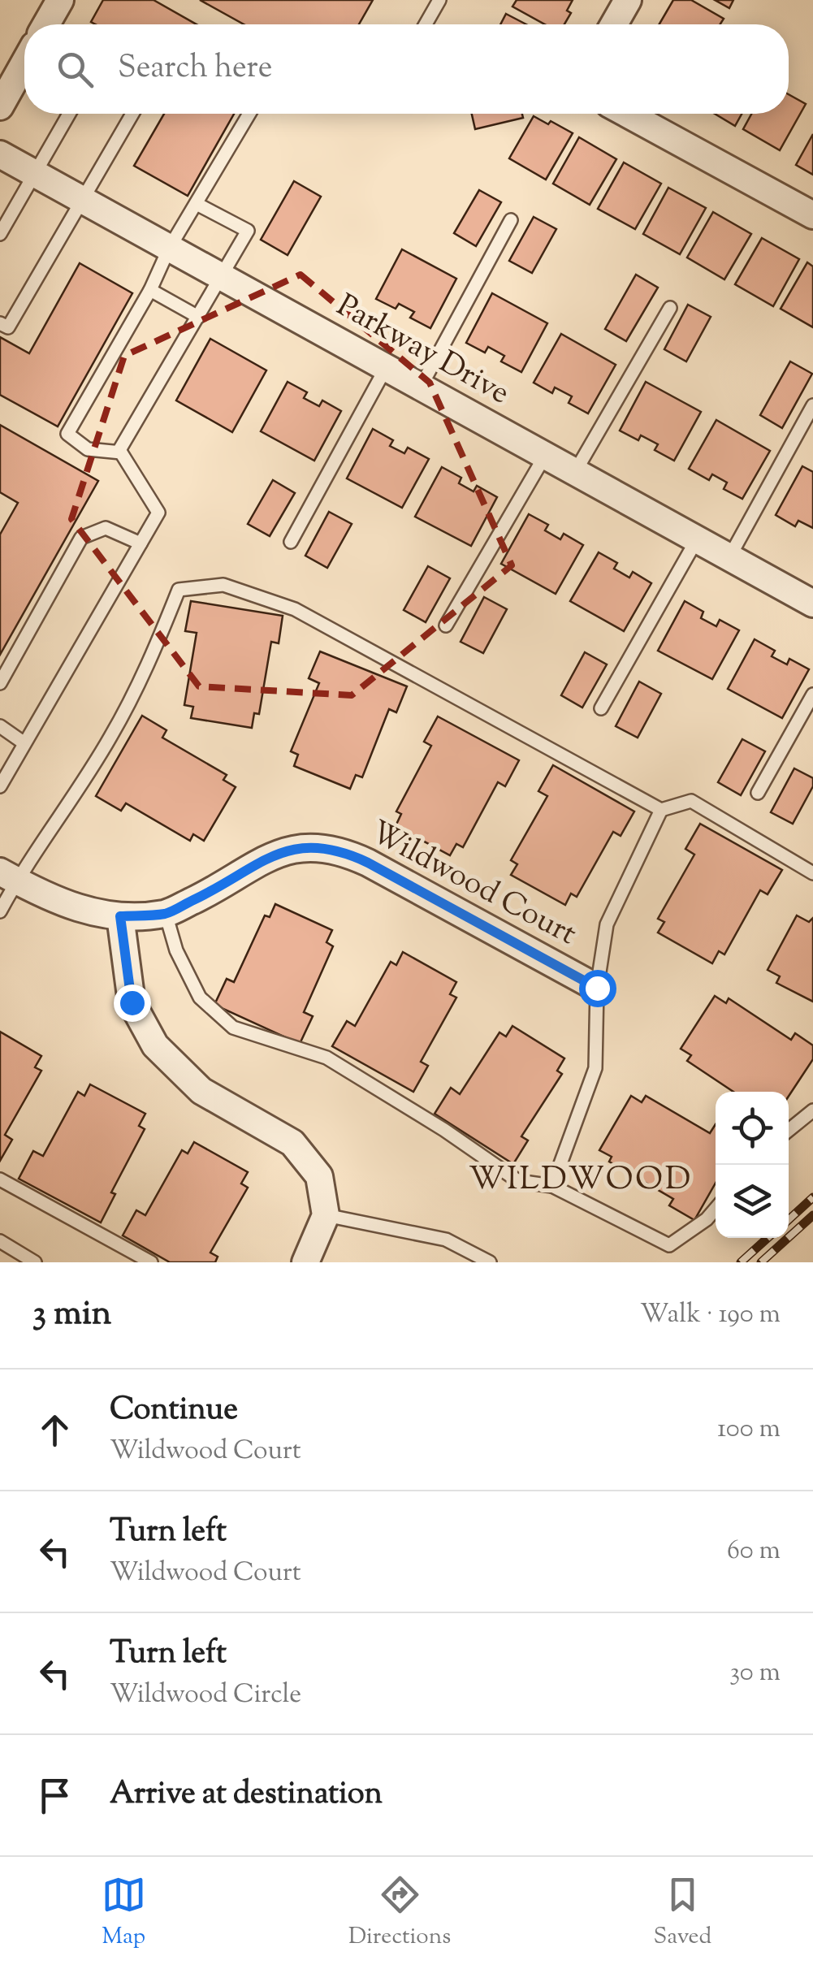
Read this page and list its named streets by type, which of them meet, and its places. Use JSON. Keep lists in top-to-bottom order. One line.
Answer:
{"streets":{"street":["Parkway Drive","Wildwood Court"]},"districts":["WILDWOOD"],"page":{"search":"Search here","heading":["3 min","Walk · 190 m"],"list":[["Continue","Wildwood Court","100 m"],["Turn left","Wildwood Court","60 m"],["Turn left","Wildwood Circle","30 m"],"Arrive at destination"],"nav":["Map","Directions","Saved"]}}
